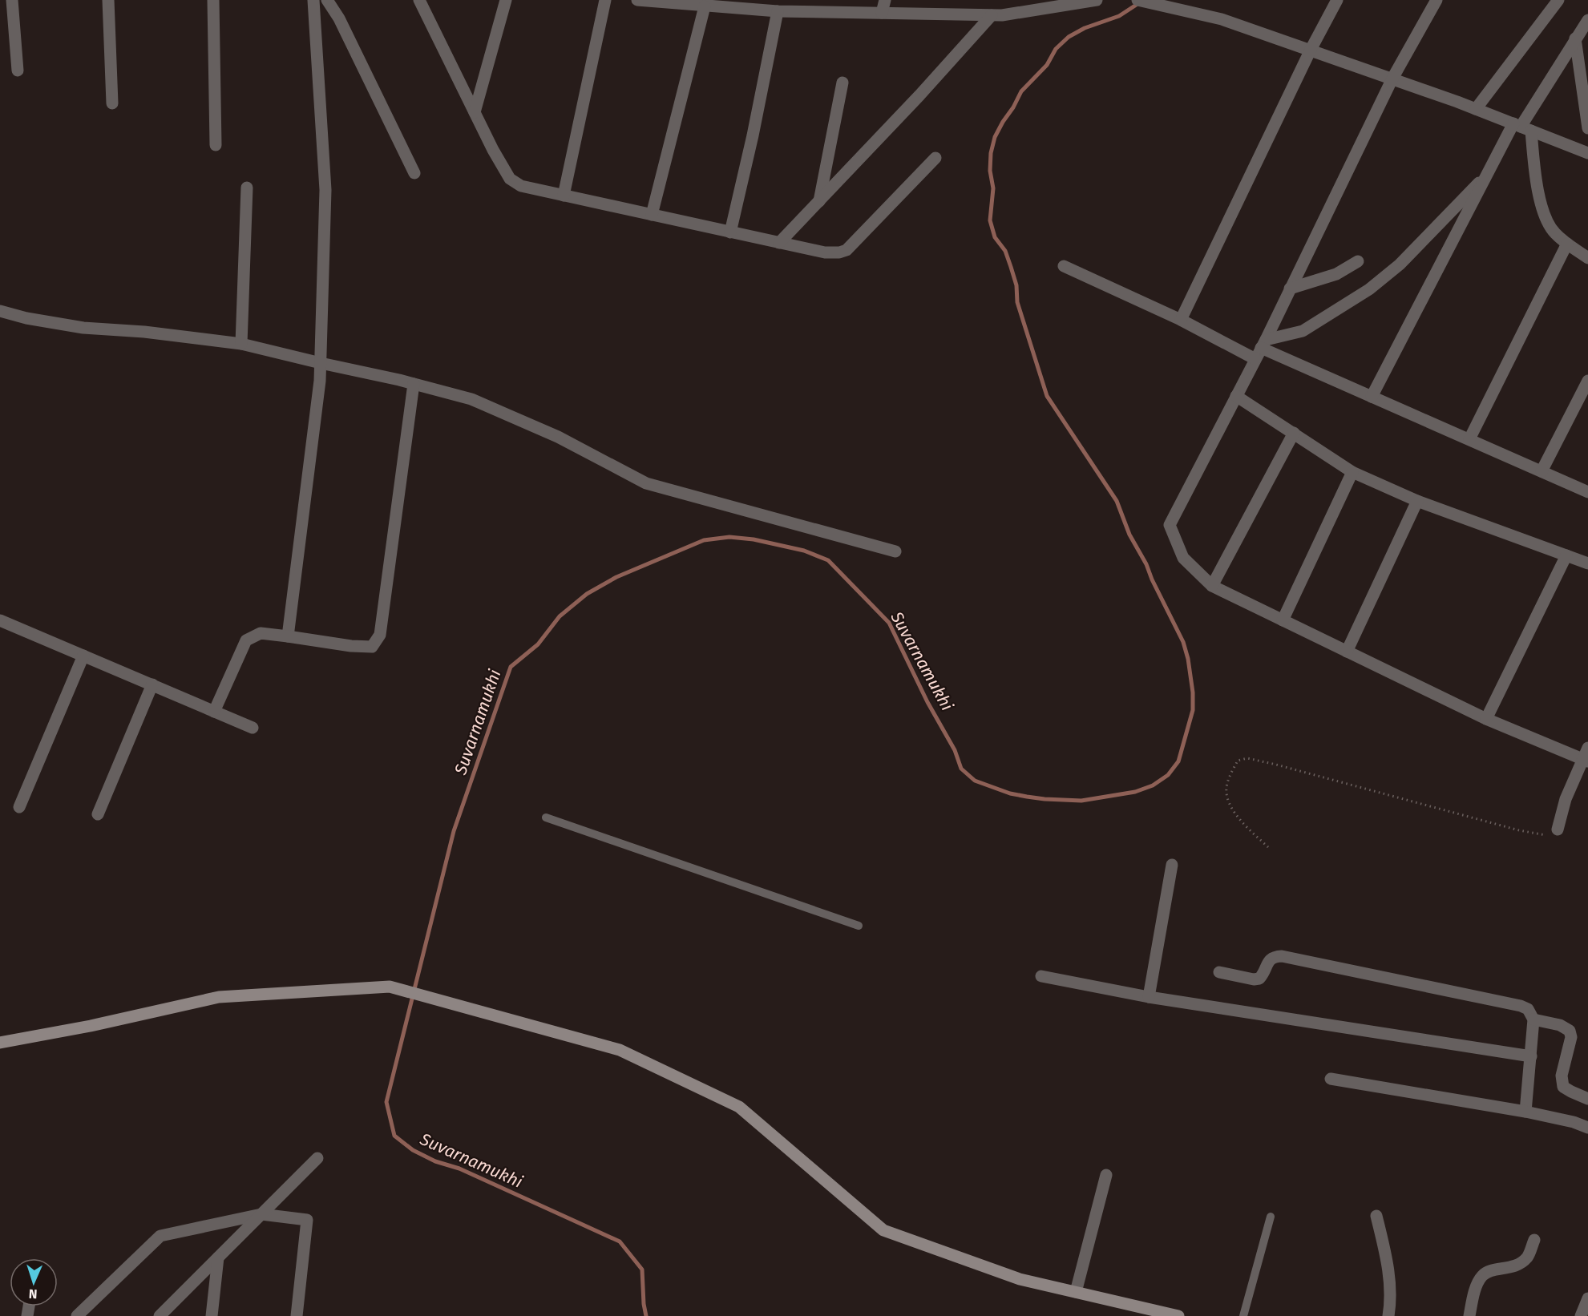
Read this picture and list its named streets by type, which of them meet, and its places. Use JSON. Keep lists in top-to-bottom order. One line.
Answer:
{"water":["Suvarnamukhi"],"north":"bottom"}
